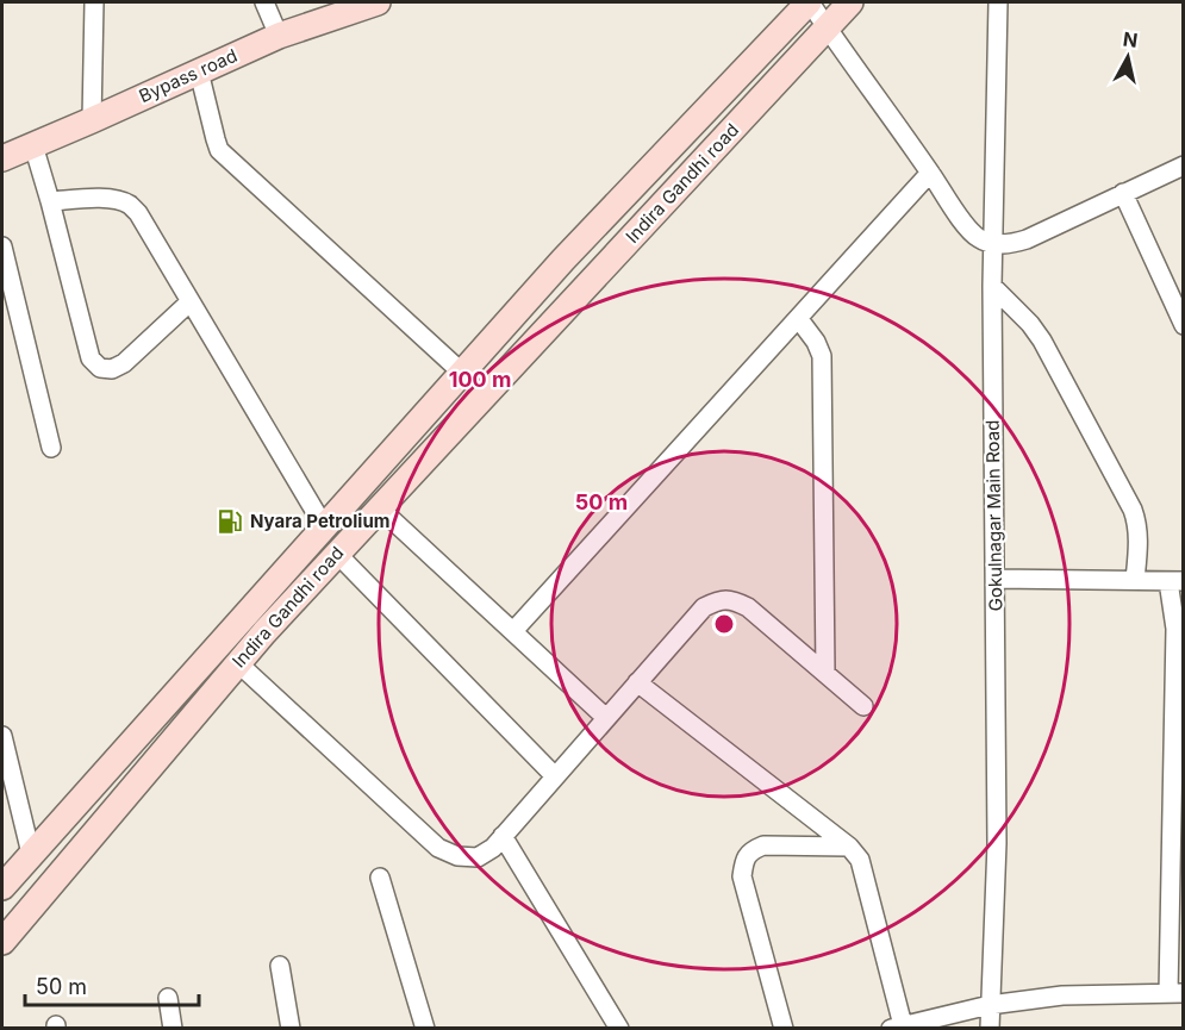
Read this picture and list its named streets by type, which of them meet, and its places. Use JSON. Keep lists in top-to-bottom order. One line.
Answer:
{"streets":{"main road":["Bypass road","Indira Gandhi road"],"street":["Gokulnagar Main Road"]},"places":{"fuel station":["Nyara Petrolium"]},"scale_bar":"50 m","north":"top","rings":["100 m","50 m"]}
